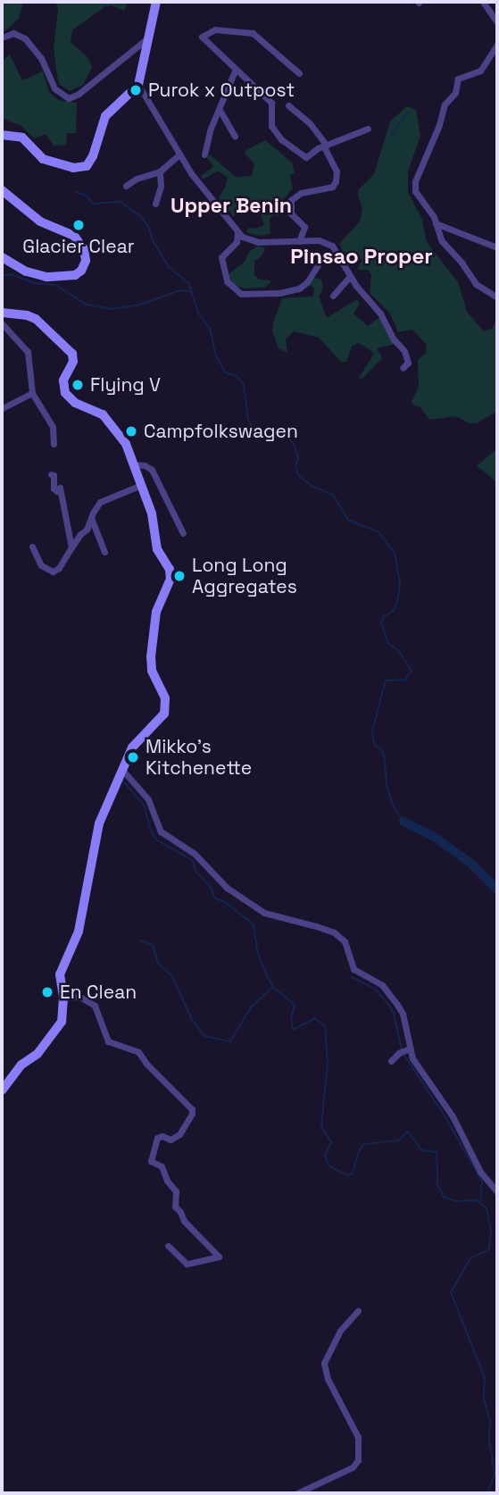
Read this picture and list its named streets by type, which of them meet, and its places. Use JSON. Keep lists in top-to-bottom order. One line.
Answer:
{"districts":["Upper Benin","Pinsao Proper"],"places":["Purok x Outpost","Glacier Clear","Flying V","Campfolkswagen","Long Long Aggregates","Mikko's Kitchenette","En Clean"]}
